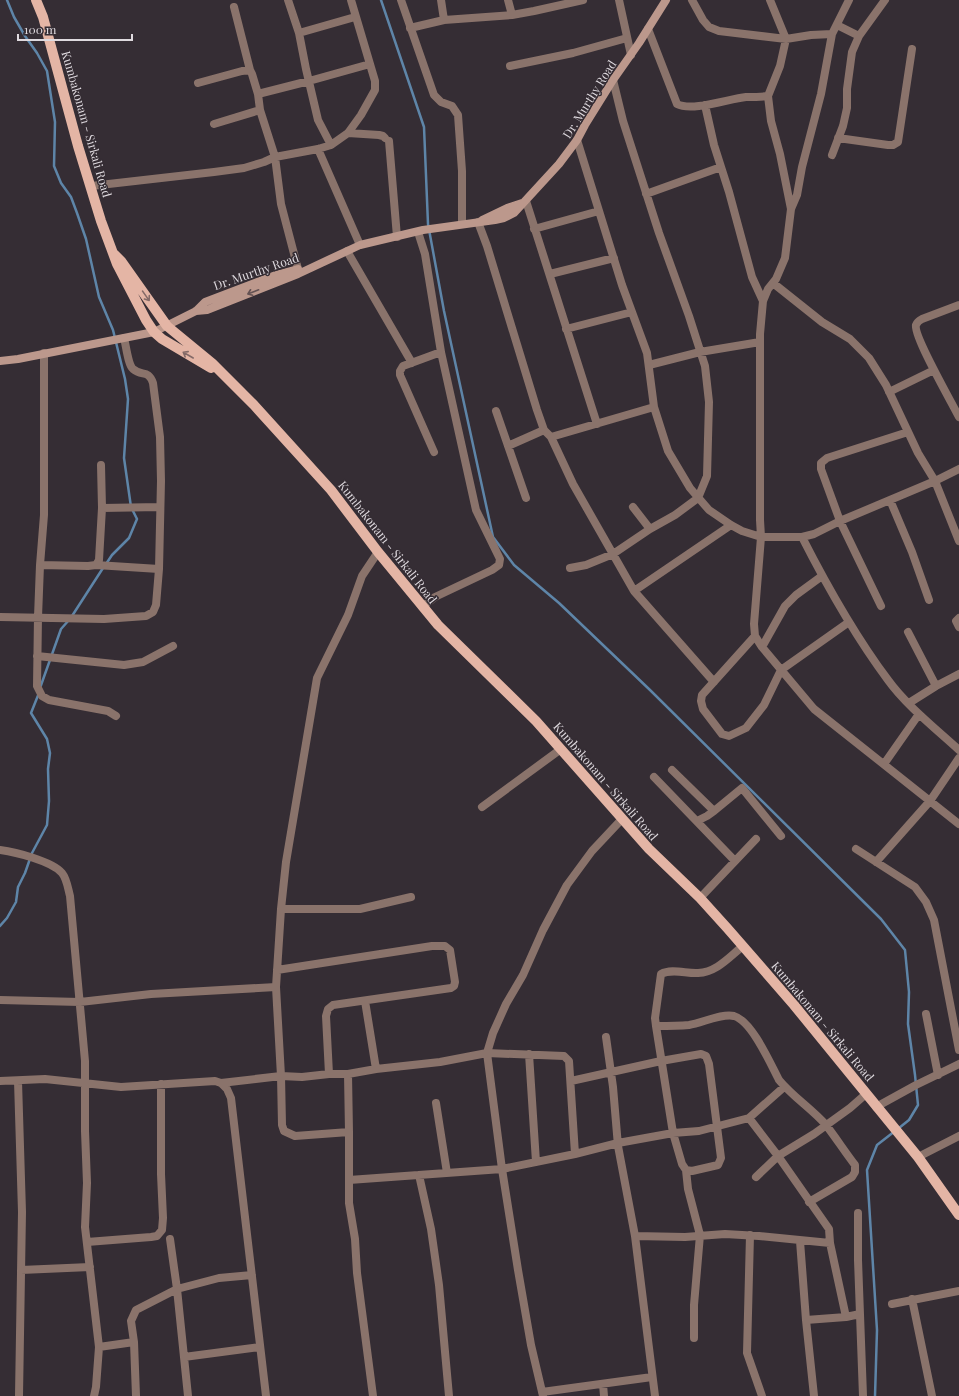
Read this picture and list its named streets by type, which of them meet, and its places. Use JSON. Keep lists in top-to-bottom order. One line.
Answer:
{"streets":{"main road":["Dr. Murthy Road","Kumbakonam - Sirkali Road"]},"crossings":[["Dr. Murthy Road","Kumbakonam - Sirkali Road"]],"scale_bar":"100 m"}
